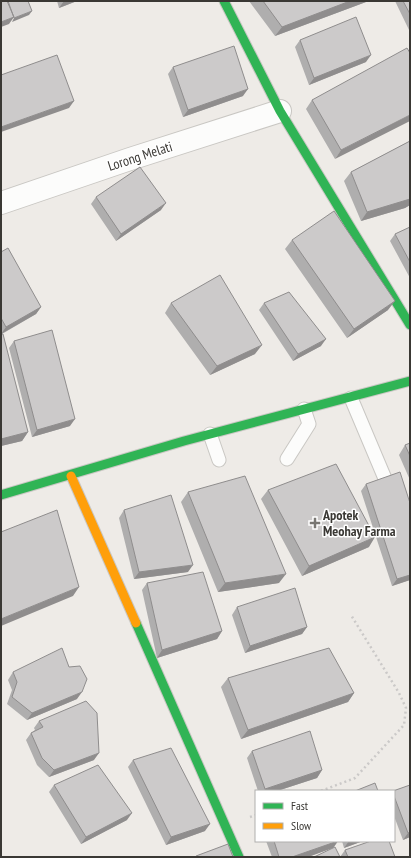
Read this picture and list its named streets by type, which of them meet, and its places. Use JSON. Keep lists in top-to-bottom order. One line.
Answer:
{"streets":{"street":["Lorong Melati"]},"places":{"health":["Apotek Meohay Farma"]},"legend":["Fast","Slow"]}
